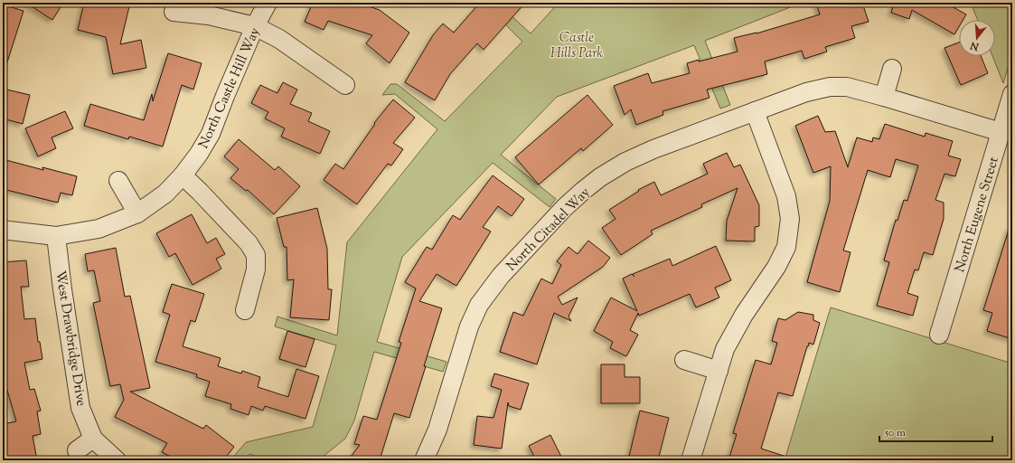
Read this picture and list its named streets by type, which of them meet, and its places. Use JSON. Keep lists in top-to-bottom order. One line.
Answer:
{"streets":{"street":["North Castle Hill Way","North Eugene Street","North Citadel Way","West Drawbridge Drive"]},"crossings":[["North Castle Hill Way","West Drawbridge Drive"],["North Eugene Street","North Citadel Way"]],"parks":["Castle Hills Park"],"scale_bar":"50 m","north":"bottom"}
